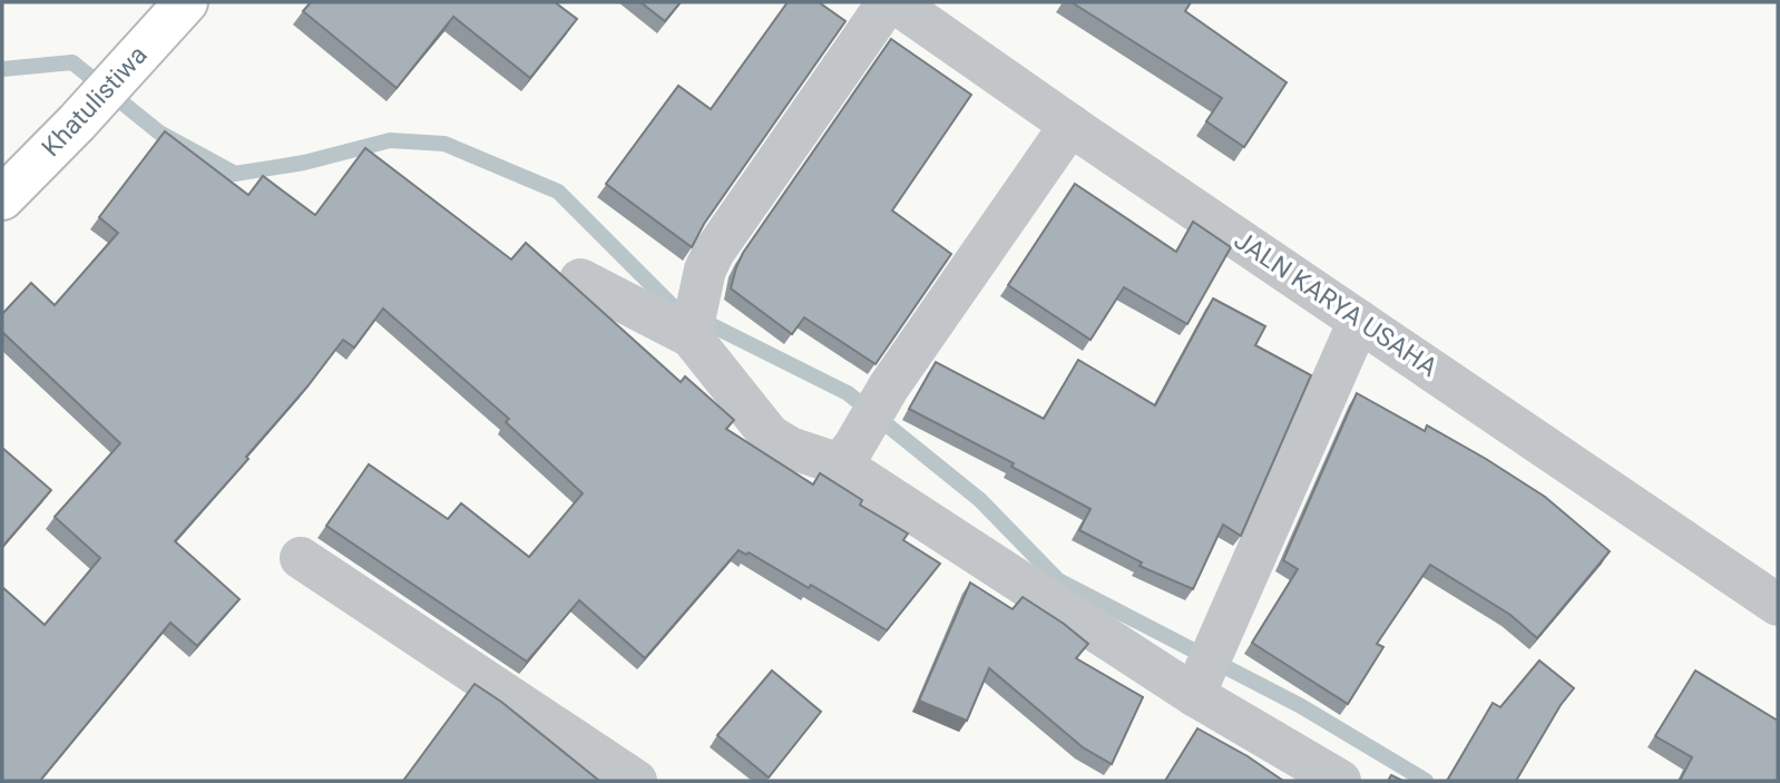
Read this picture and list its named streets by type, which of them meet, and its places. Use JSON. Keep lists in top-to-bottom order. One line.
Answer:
{"streets":{"highway":["Khatulistiwa"],"street":["JALN KARYA USAHA"]}}
